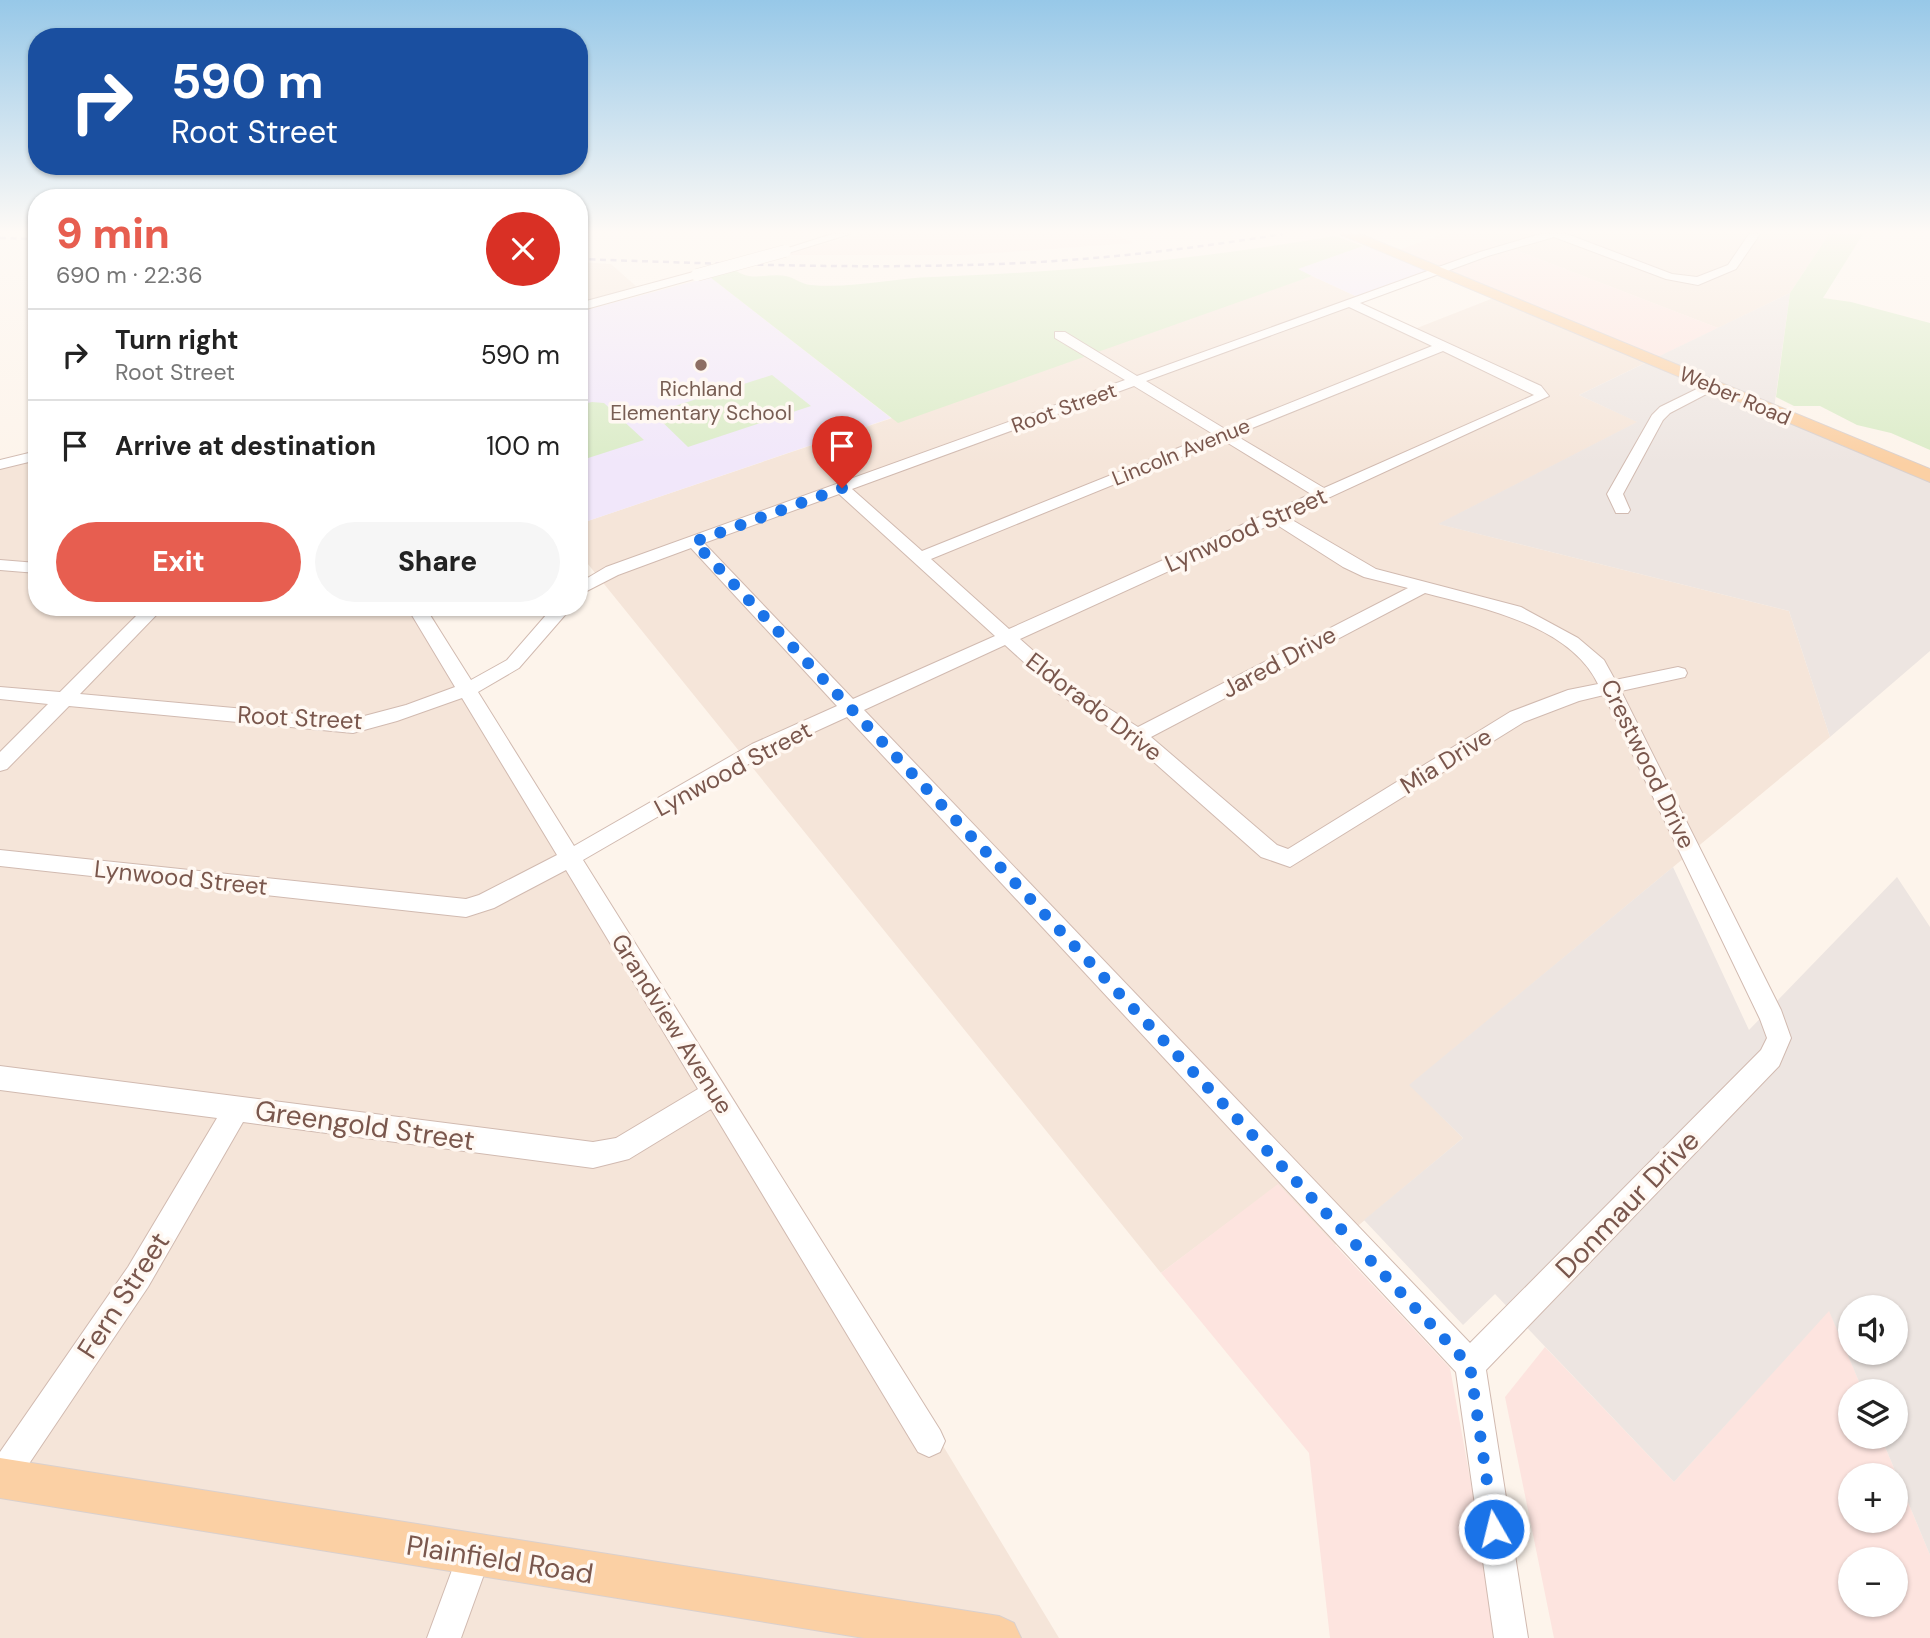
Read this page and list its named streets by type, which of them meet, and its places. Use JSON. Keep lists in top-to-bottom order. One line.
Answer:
{"streets":{"main road":["Weber Road","Plainfield Road"],"street":["Root Street","Lincoln Avenue","Lynwood Street","Jared Drive","Eldorado Drive","Mia Drive","Crestwood Drive","Grandview Avenue","Greengold Street","Donmaur Drive","Fern Street"]},"crossings":[["Root Street","Eldorado Drive"],["Root Street","Grandview Avenue"],["Lincoln Avenue","Lynwood Street"],["Lincoln Avenue","Eldorado Drive"],["Lynwood Street","Eldorado Drive"],["Lynwood Street","Crestwood Drive"],["Lynwood Street","Grandview Avenue"],["Jared Drive","Eldorado Drive"],["Jared Drive","Crestwood Drive"],["Eldorado Drive","Mia Drive"],["Mia Drive","Crestwood Drive"],["Crestwood Drive","Donmaur Drive"],["Grandview Avenue","Greengold Street"],["Greengold Street","Fern Street"],["Fern Street","Plainfield Road"]],"places":["Richland Elementary School"],"page":{"turn":["590 m","Root Street"],"heading":["9 min","690 m · 22:36"],"list":[{"name":"Turn right","note":"Root Street","value":"590 m"},{"name":"Arrive at destination","value":"100 m"}],"buttons":["Exit","Share"],"map_buttons":["+","−"]}}
